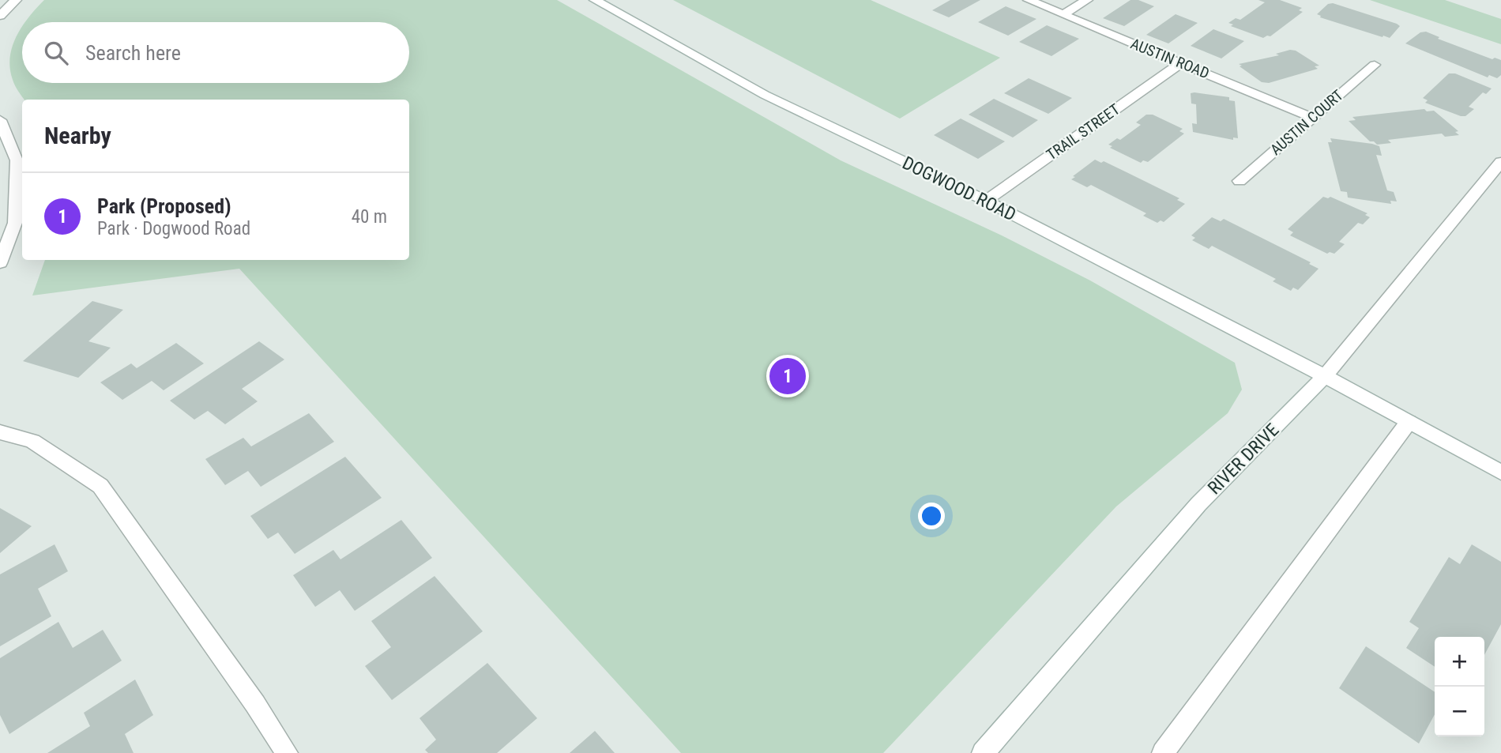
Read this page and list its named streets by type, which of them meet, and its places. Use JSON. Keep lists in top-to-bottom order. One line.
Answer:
{"streets":{"street":["AUSTIN ROAD","AUSTIN COURT","TRAIL STREET","DOGWOOD ROAD","RIVER DRIVE"]},"crossings":[["AUSTIN ROAD","AUSTIN COURT"],["AUSTIN ROAD","TRAIL STREET"],["TRAIL STREET","DOGWOOD ROAD"],["DOGWOOD ROAD","RIVER DRIVE"]],"page":{"search":"Search here","heading":"Nearby","list":[{"mark":"1","name":"Park (Proposed)","note":"Park · Dogwood Road","value":"40 m"}],"pins":"1","map_buttons":["+","−"]}}
